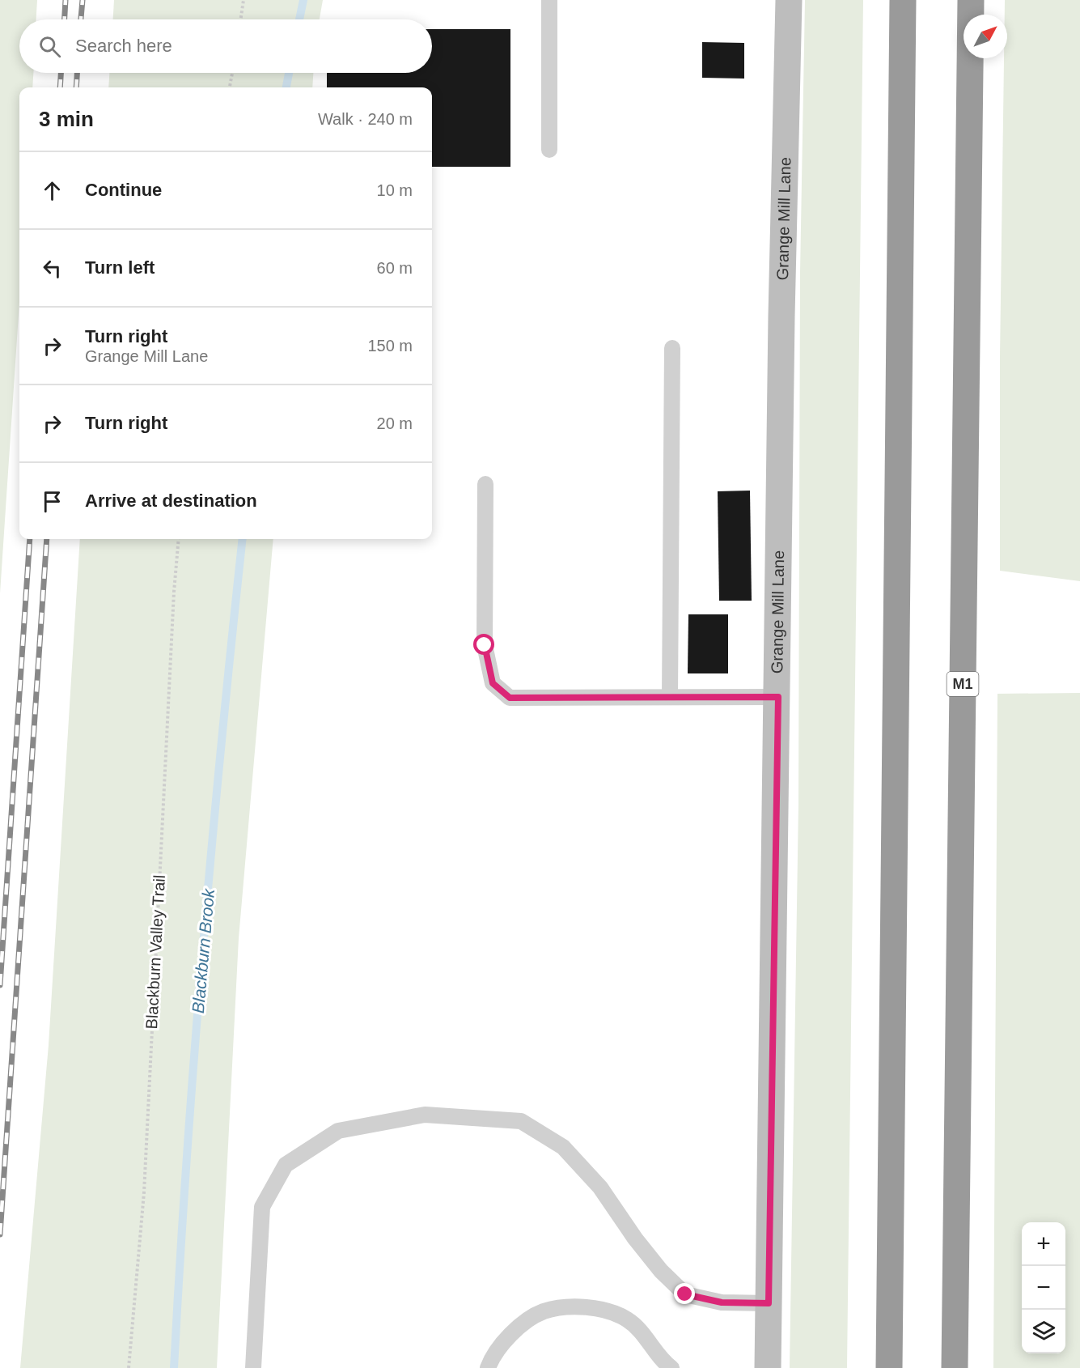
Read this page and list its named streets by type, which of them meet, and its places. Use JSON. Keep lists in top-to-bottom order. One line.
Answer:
{"streets":{"highway":["M1"],"street":["Grange Mill Lane"],"path":["Blackburn Valley Trail"]},"water":["Blackburn Brook"],"north":"top right","page":{"search":"Search here","heading":["3 min","Walk · 240 m"],"list":[["Continue","10 m"],["Turn left","60 m"],["Turn right","Grange Mill Lane","150 m"],["Turn right","20 m"],"Arrive at destination"],"map_buttons":["+","−"]}}
